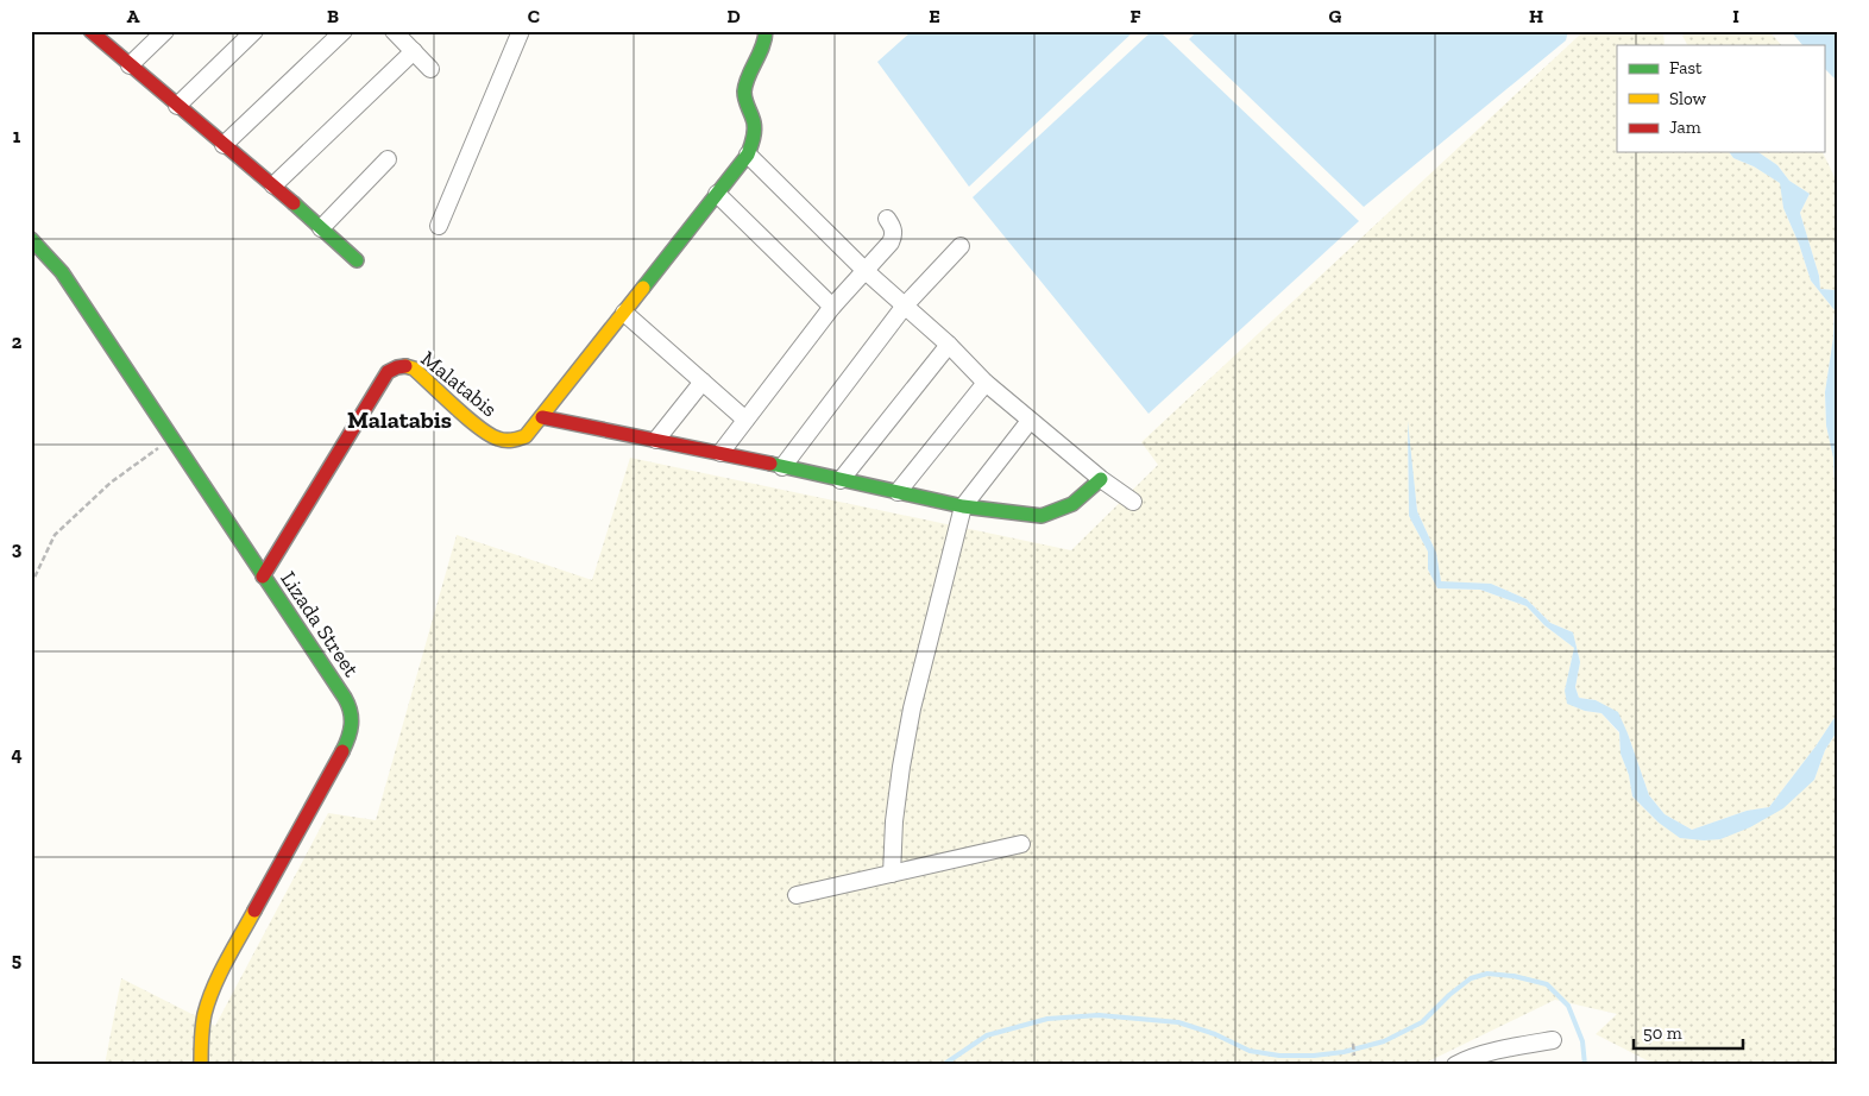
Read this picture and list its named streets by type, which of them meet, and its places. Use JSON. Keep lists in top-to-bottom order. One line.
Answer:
{"streets":{"street":["Malatabis","Lizada Street"]},"crossings":[["Malatabis","Lizada Street"]],"districts":["Malatabis"],"legend":["Fast","Slow","Jam"],"scale_bar":"50 m","grid":{"columns":["A","B","C","D","E","F","G","H","I"],"rows":["1","2","3","4","5"]}}
